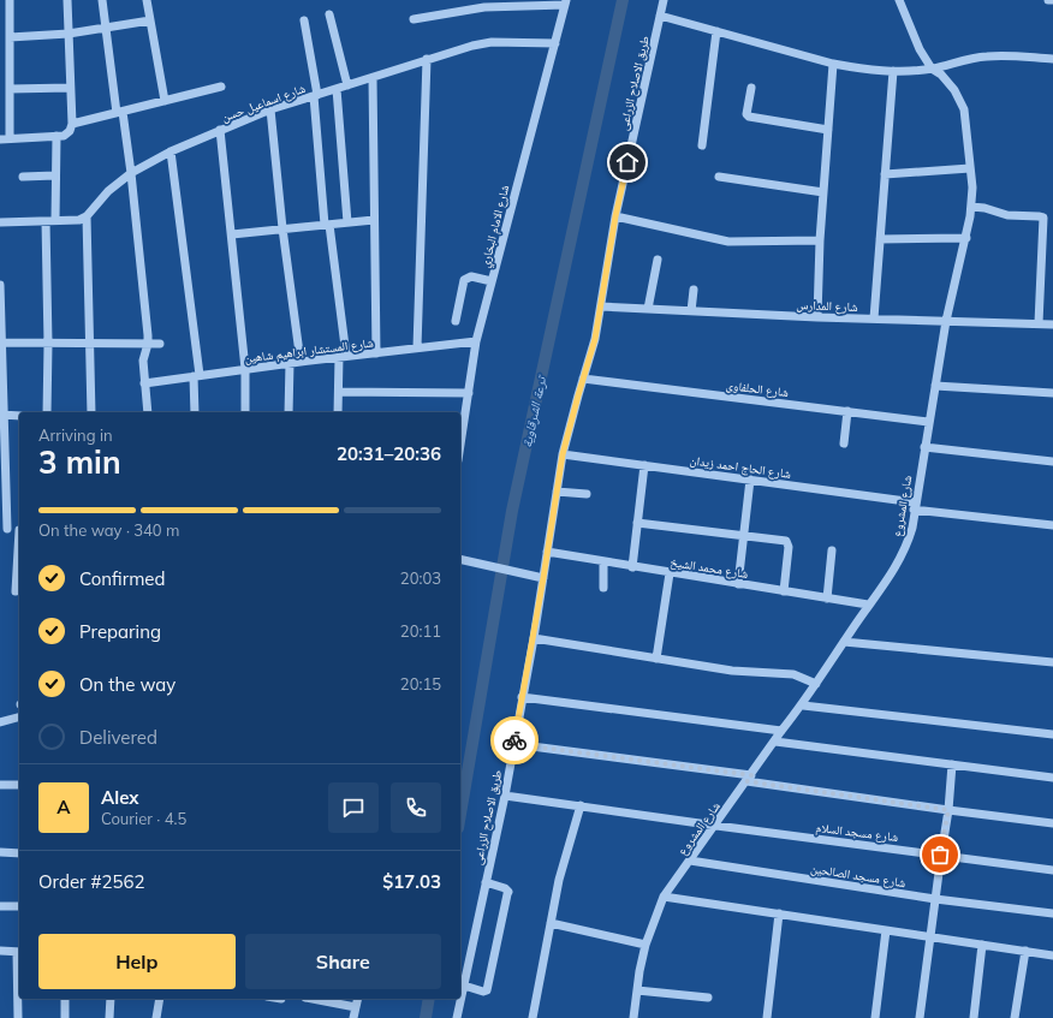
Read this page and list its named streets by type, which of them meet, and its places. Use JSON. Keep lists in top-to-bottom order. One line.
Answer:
{"streets":{"street":["طريق الاصلاح الزراعى","شارع اسماعيل حسن","شارع الامام البخاري","شارع المدارس","شارع المستشار ابراهيم شاهين","شارع الحلفاوى","شارع الحاج احمد زيدان","شارع المشروع","شارع محمد الشيخ","شارع مسجد السلام","شارع مسجد الصالحين"]},"crossings":[["طريق الاصلاح الزراعى","شارع المدارس"],["طريق الاصلاح الزراعى","شارع الحلفاوى"],["طريق الاصلاح الزراعى","شارع الحاج احمد زيدان"],["طريق الاصلاح الزراعى","شارع محمد الشيخ"],["طريق الاصلاح الزراعى","شارع مسجد السلام"],["شارع اسماعيل حسن","شارع الامام البخاري"],["شارع الامام البخاري","شارع المستشار ابراهيم شاهين"],["شارع المدارس","شارع المشروع"],["شارع الحلفاوى","شارع المشروع"],["شارع الحاج احمد زيدان","شارع المشروع"],["شارع المشروع","شارع محمد الشيخ"],["شارع المشروع","شارع مسجد السلام"],["شارع المشروع","شارع مسجد الصالحين"]],"water":["ترعة الشرقاوية"],"page":{"heading":["3 min","Arriving in","20:31–20:36"],"panel":["Alex","Courier · 4.5","Order #2562","$17.03"],"bar":"On the way · 340 m","list":[["Confirmed","20:03"],["Preparing","20:11"],["On the way","20:15"],"Delivered"],"round":"A","buttons":["Help","Share"]}}
